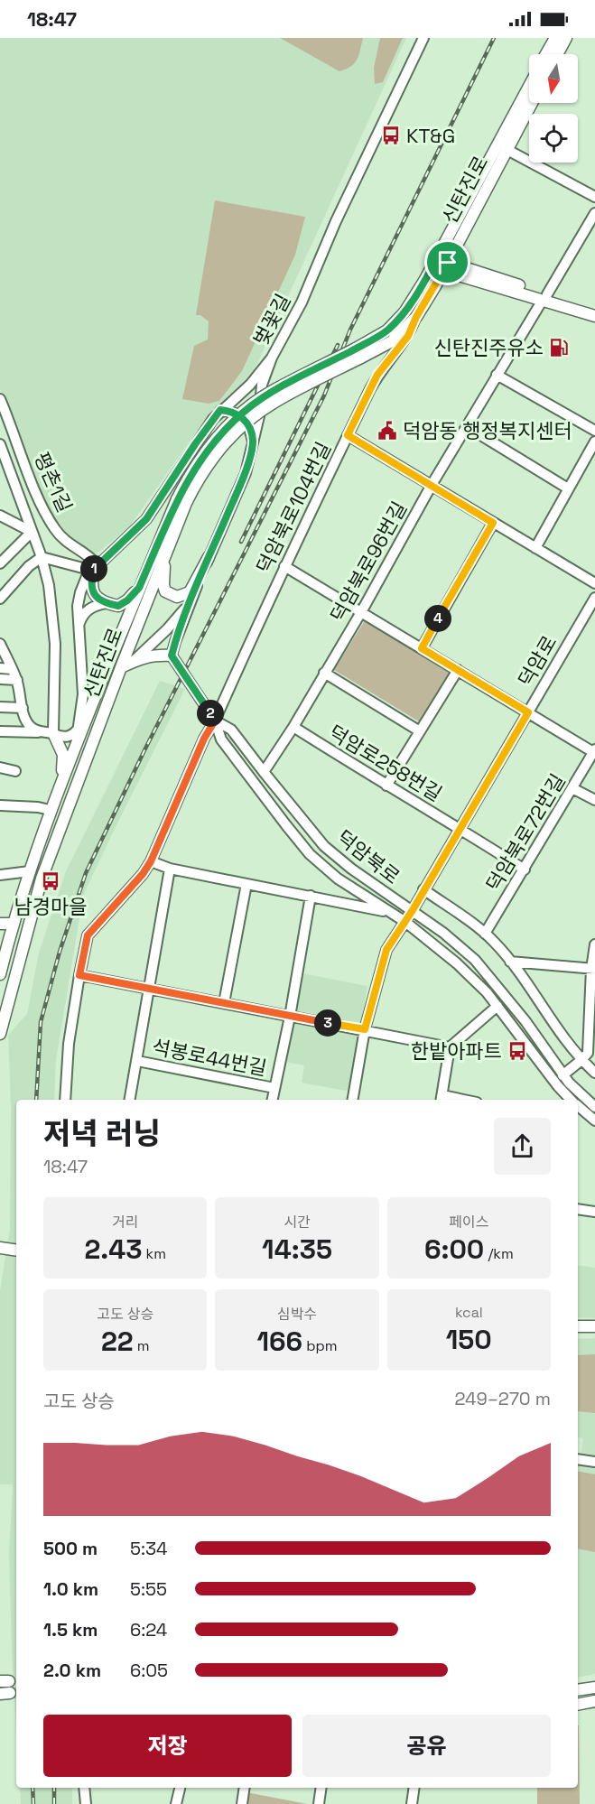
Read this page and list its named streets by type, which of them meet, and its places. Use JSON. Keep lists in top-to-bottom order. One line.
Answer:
{"streets":{"main road":["신탄진로"],"street":["벚꽃길","평촌1길","덕암북로104번길","덕암북로96번길","덕암로","덕암로258번길","덕암북로72번길","덕암북로","석봉로44번길"]},"crossings":[["신탄진로","덕암북로104번길"],["벚꽃길","평촌1길"],["덕암북로104번길","덕암북로"],["덕암북로96번길","덕암로258번길"],["덕암북로96번길","덕암북로"],["덕암로","덕암로258번길"],["덕암로","덕암북로"],["덕암로258번길","덕암북로72번길"]],"places":{"bus stop":["KT&G","남경마을","한밭아파트"],"fuel station":["신탄진주유소"],"public building":["덕암동 행정복지센터"]},"north":"bottom","page":{"status":"18:47","pins":["1","4","2","3"],"heading":["저녁 러닝","18:47"],"stats":[["거리","2.43 km"],["시간","14:35"],["페이스","6:00 /km"],["고도 상승","22 m"],["심박수","166 bpm"],["kcal","150"]],"chart":["고도 상승","249–270 m"],"list":[{"name":"500 m","note":"5:34"},{"name":"1.0 km","note":"5:55"},{"name":"1.5 km","note":"6:24"},{"name":"2.0 km","note":"6:05"}],"buttons":["저장","공유"]}}
